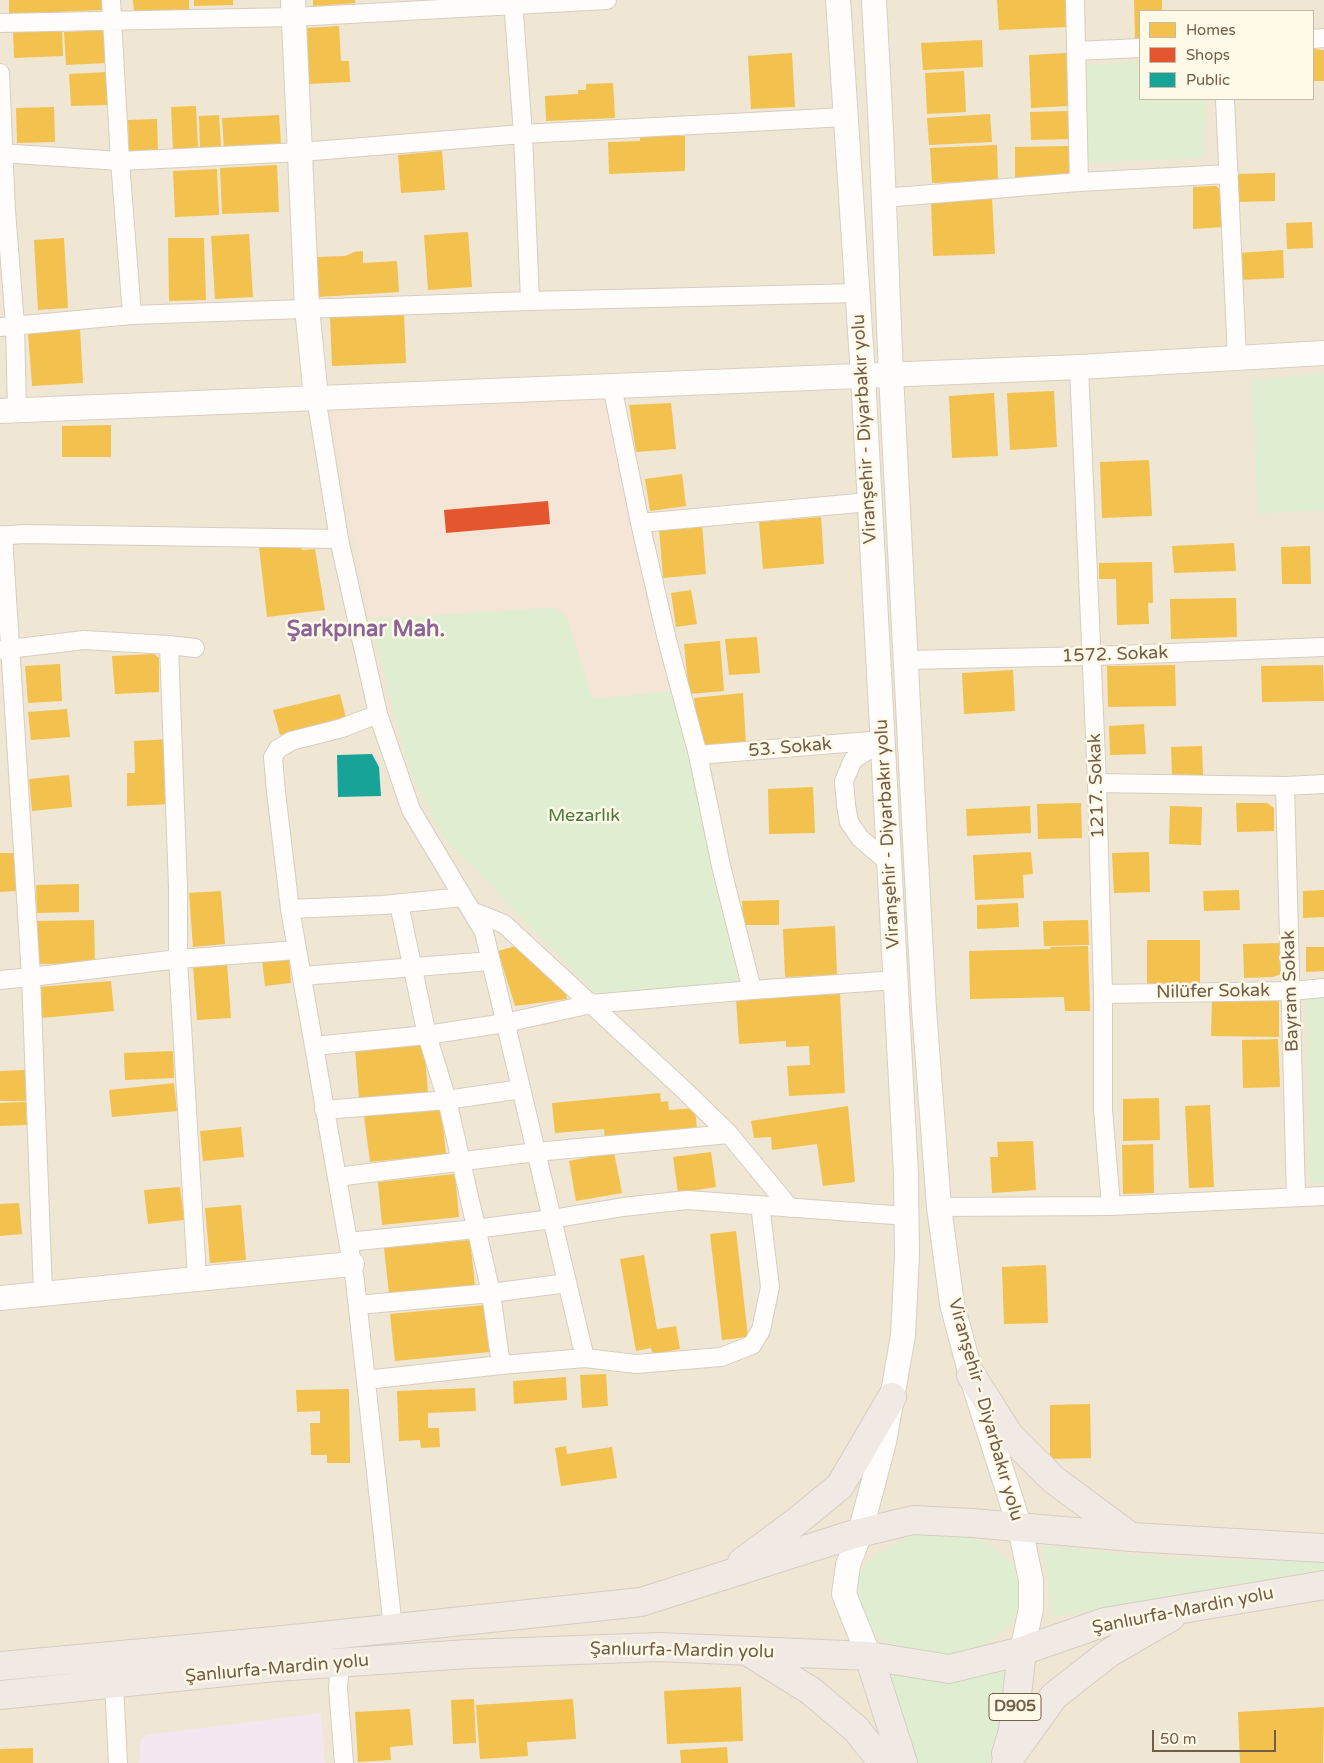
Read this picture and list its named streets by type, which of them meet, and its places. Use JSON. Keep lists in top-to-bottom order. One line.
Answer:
{"streets":{"highway":["Şanlıurfa-Mardin yolu","D905"],"main road":["Viranşehir - Diyarbakır yolu"],"street":["1572. Sokak","53. Sokak","1217. Sokak","Bayram Sokak","Nilüfer Sokak"]},"crossings":[["Viranşehir - Diyarbakır yolu","1572. Sokak"],["Viranşehir - Diyarbakır yolu","53. Sokak"],["Viranşehir - Diyarbakır yolu","Şanlıurfa-Mardin yolu"],["Viranşehir - Diyarbakır yolu","D905"],["1572. Sokak","1217. Sokak"],["1217. Sokak","Nilüfer Sokak"],["Bayram Sokak","Nilüfer Sokak"],["Şanlıurfa-Mardin yolu","D905"]],"districts":["Şarkpınar Mah."],"parks":["Mezarlık"],"legend":["Homes","Shops","Public"],"scale_bar":"50 m"}
